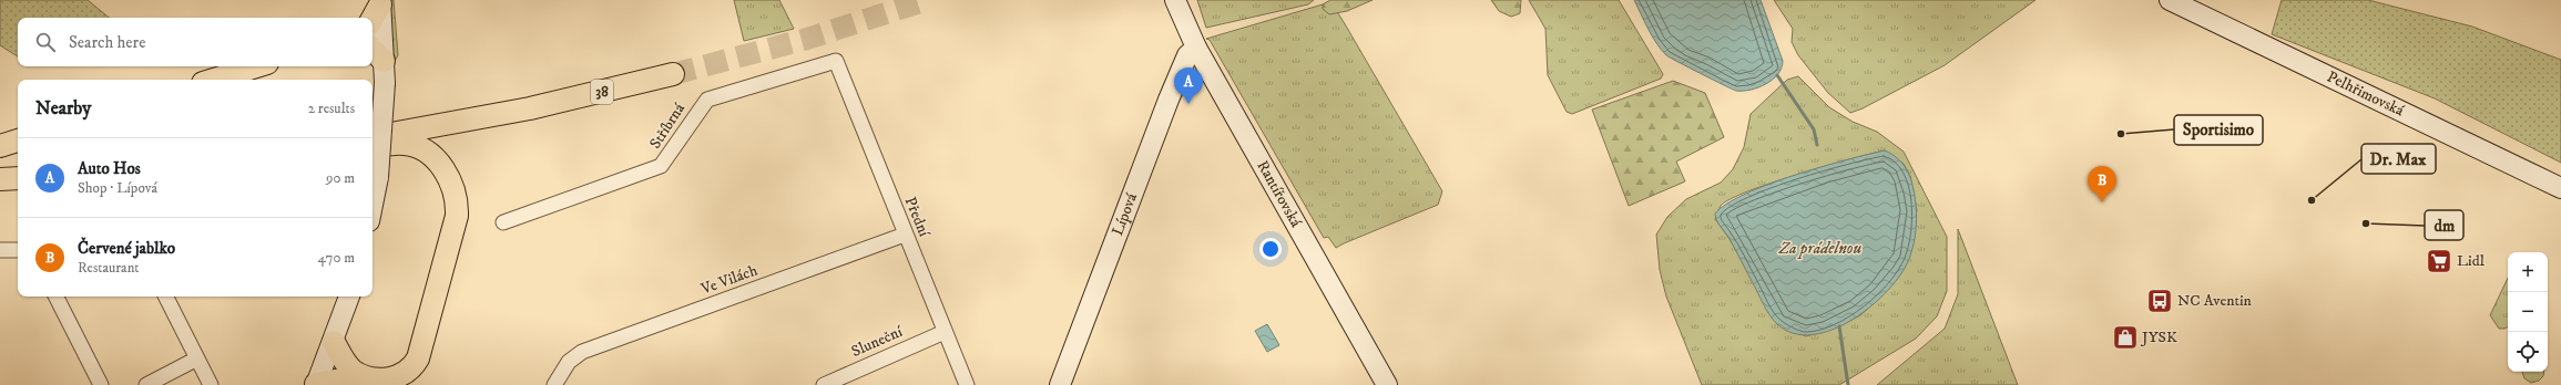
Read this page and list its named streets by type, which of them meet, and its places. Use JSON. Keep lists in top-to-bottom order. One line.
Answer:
{"streets":{"main road":["38"],"street":["Pelhřimovská","Stříbrná","Rantířovská","Lípová","Přední","Ve Vilách","Sluneční"]},"crossings":[["Stříbrná","Přední"],["Rantířovská","Lípová"],["Přední","Ve Vilách"],["Přední","Sluneční"]],"water":["Za prádelnou"],"places":{"other":["Sportisimo","Dr. Max","dm"],"supermarket":["Lidl"],"bus stop":["NC Aventin"],"shop":["JYSK"]},"page":{"search":"Search here","pins":["A","B"],"heading":["Nearby","2 results"],"list":[{"mark":"A","name":"Auto Hos","note":"Shop · Lípová","value":"90 m"},{"mark":"B","name":"Červené jablko","note":"Restaurant","value":"470 m"}],"map_buttons":["+","−"]}}
